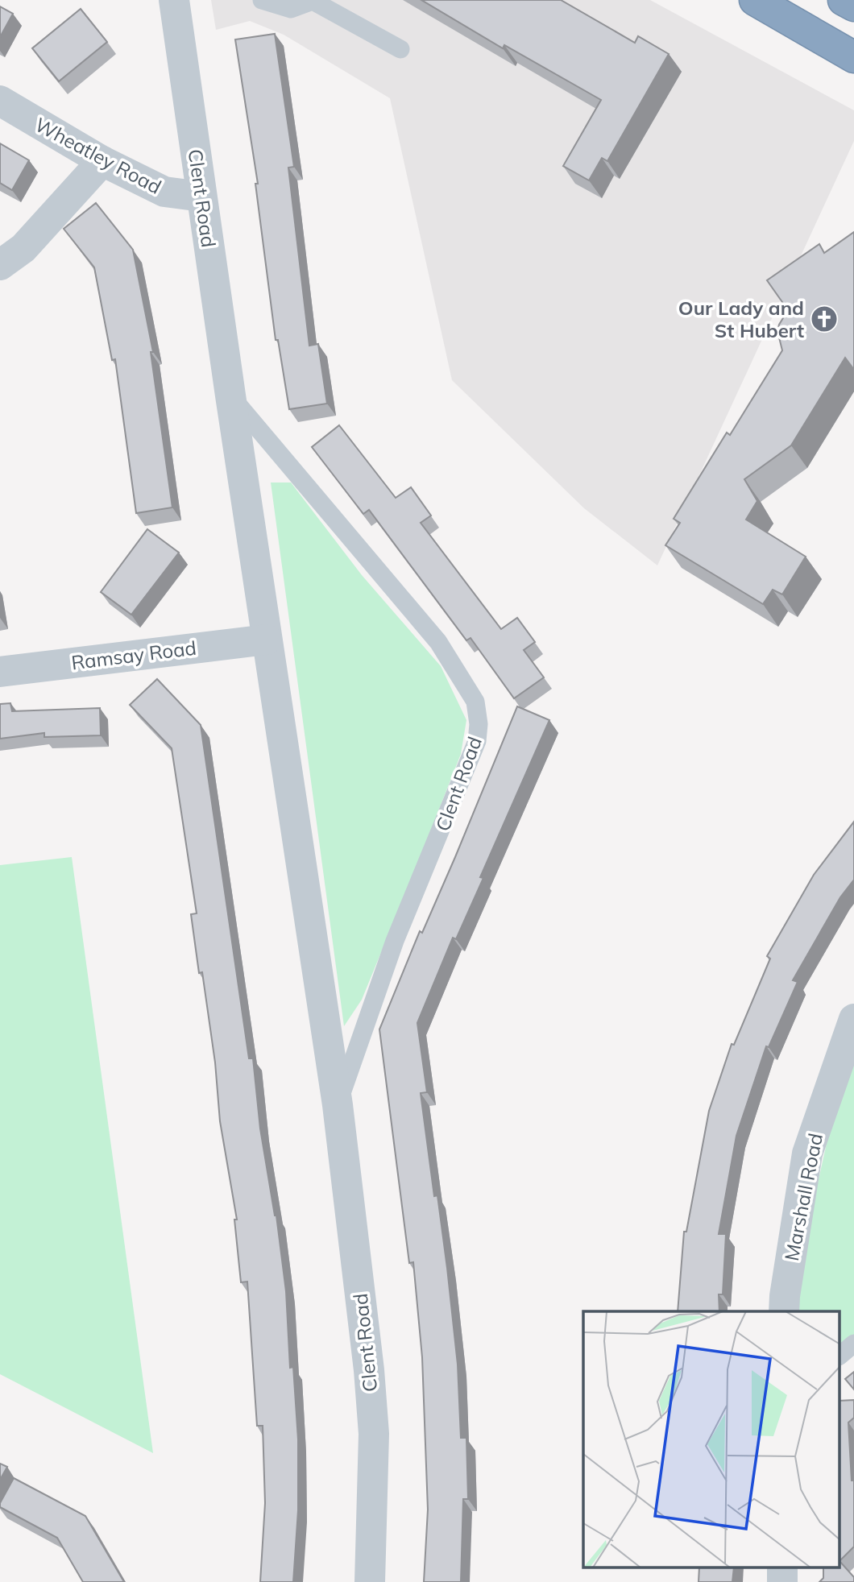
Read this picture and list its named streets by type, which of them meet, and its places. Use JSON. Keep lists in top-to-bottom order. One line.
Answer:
{"streets":{"street":["Wheatley Road","Clent Road","Ramsay Road","Marshall Road"]},"crossings":[["Wheatley Road","Clent Road"],["Clent Road","Ramsay Road"]],"places":{"church":["Our Lady and St Hubert"]}}
